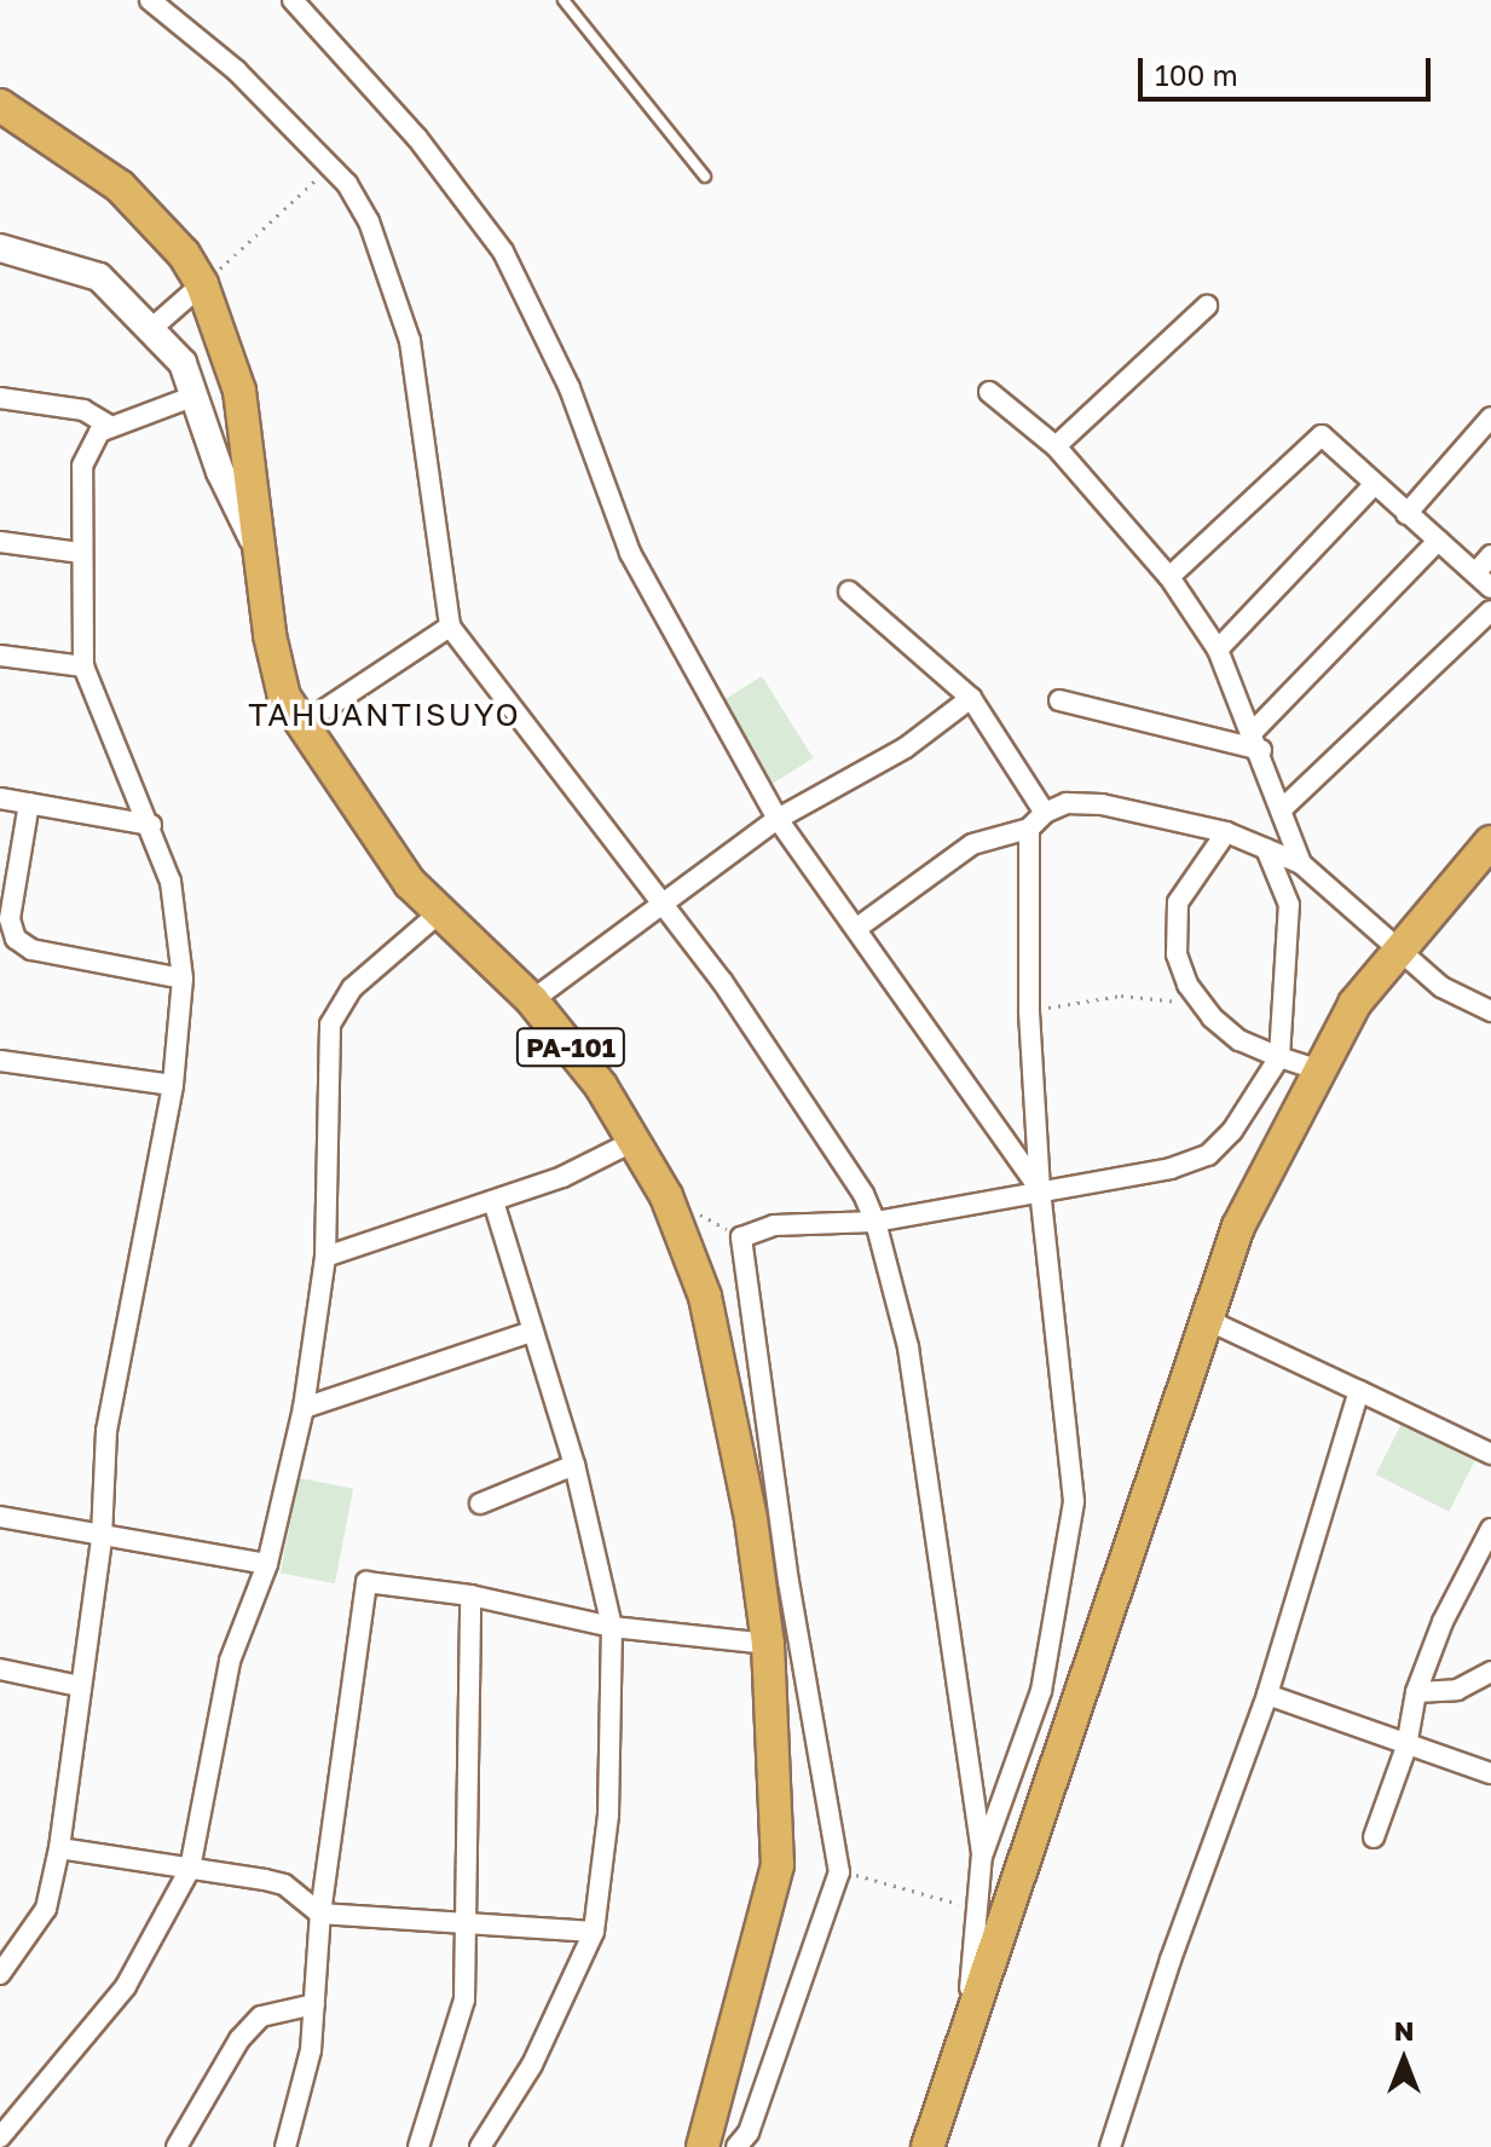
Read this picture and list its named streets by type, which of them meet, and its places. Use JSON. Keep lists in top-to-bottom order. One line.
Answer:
{"streets":{"main road":["PA-101"]},"districts":["TAHUANTISUYO"],"scale_bar":"100 m","north":"top"}
